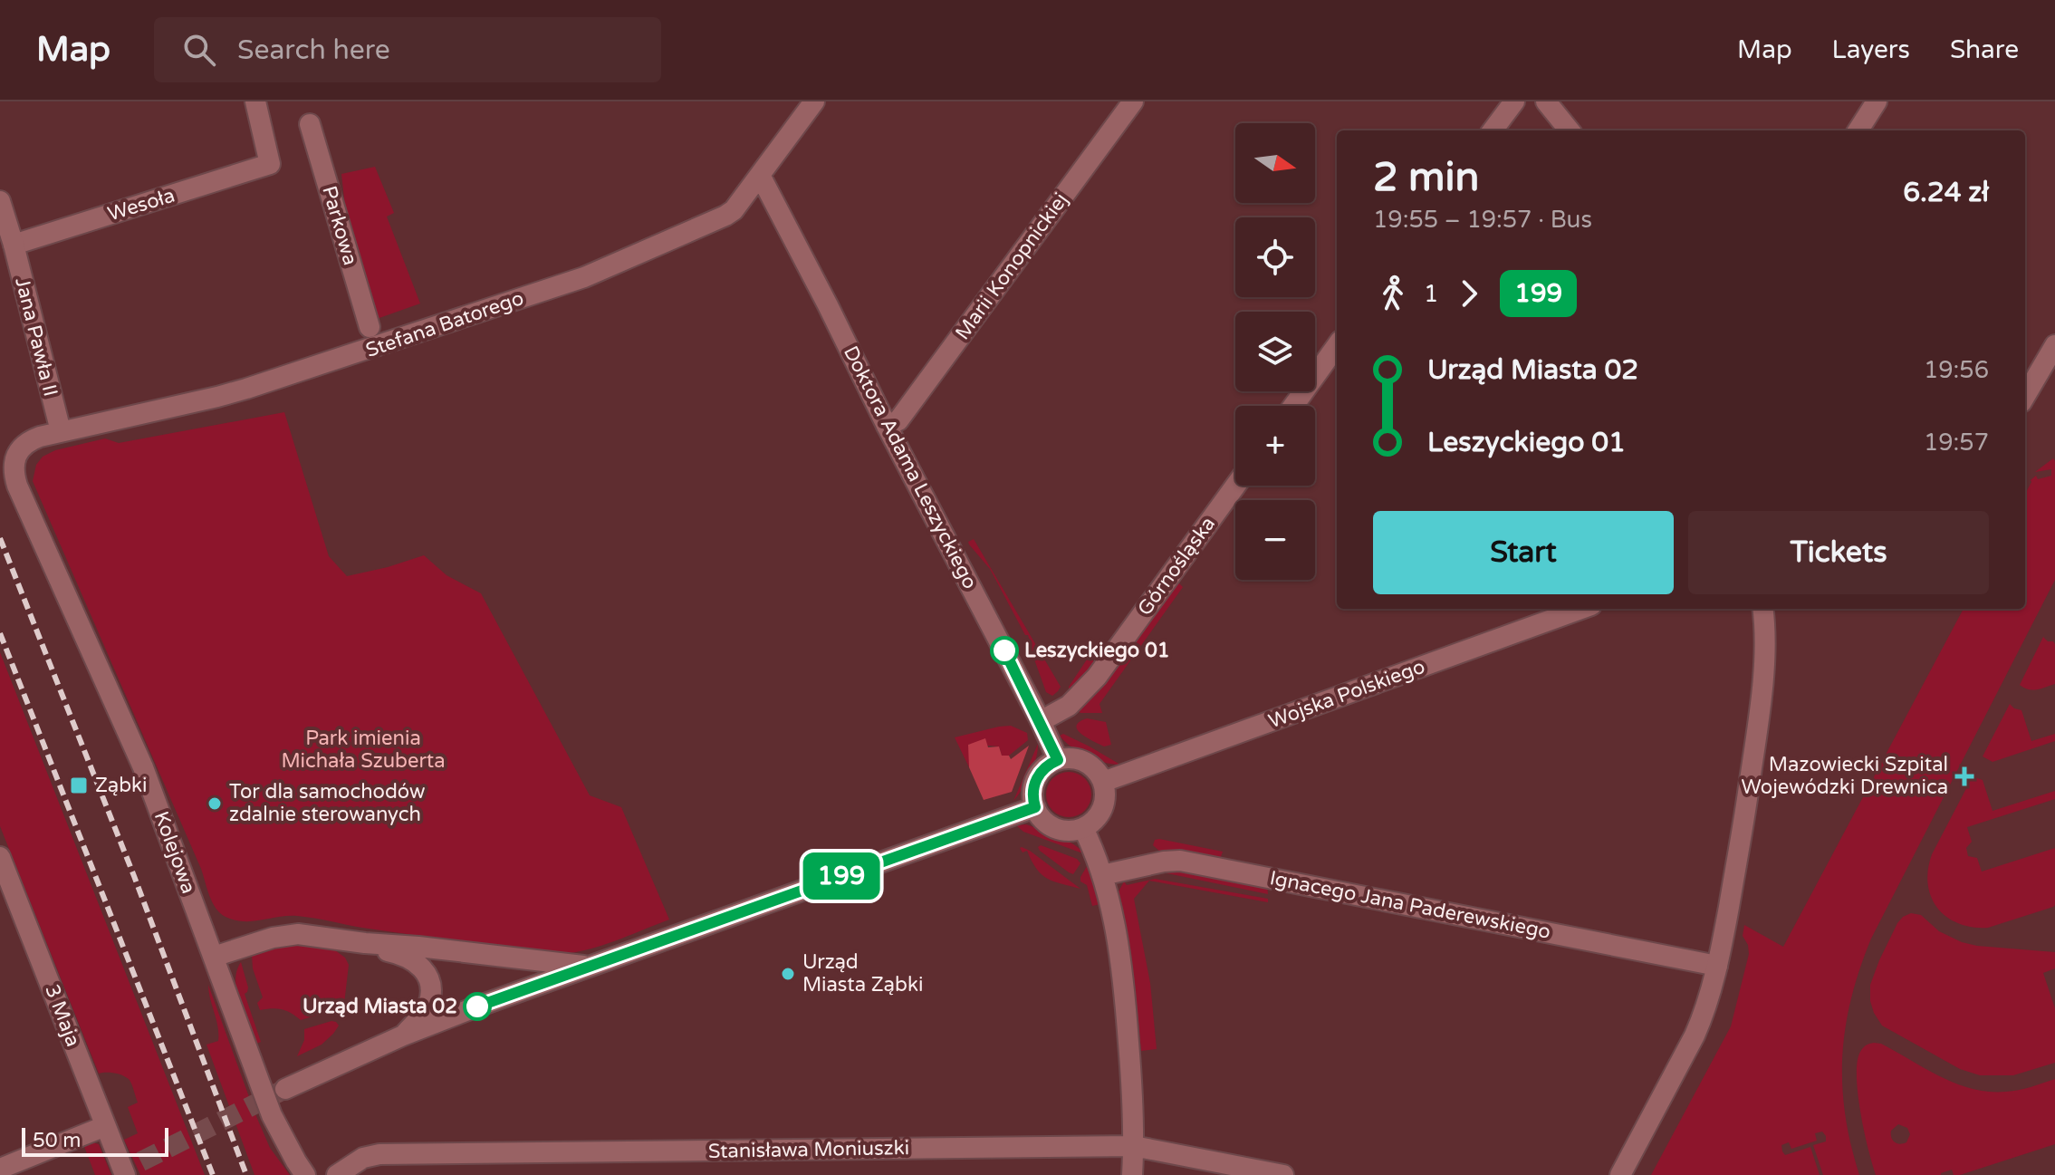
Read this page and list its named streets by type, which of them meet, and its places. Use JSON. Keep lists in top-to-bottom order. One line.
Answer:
{"streets":{"street":["Wesoła","Parkowa","Marii Konopnickiej","Stefana Batorego","Jana Pawła II","Doktora Adama Leszyckiego","Górnośląska","Wojska Polskiego","Kolejowa","Ignacego Jana Paderewskiego","3 Maja","Stanisława Moniuszki"]},"crossings":[["Wesoła","Jana Pawła II"],["Marii Konopnickiej","Doktora Adama Leszyckiego"],["Stefana Batorego","Jana Pawła II"],["Stefana Batorego","Doktora Adama Leszyckiego"],["Stefana Batorego","Kolejowa"],["Doktora Adama Leszyckiego","Górnośląska"],["Doktora Adama Leszyckiego","Wojska Polskiego"]],"parks":["Park imienia Michała Szuberta"],"places":{"other":["Leszyckiego 01","Tor dla samochodów zdalnie sterowanych","Urząd Miasta Ząbki","Urząd Miasta 02"],"health":["Mazowiecki Szpital Wojewódzki Drewnica"],"transit":["Ząbki"]},"lines":["bus line 199"],"scale_bar":"50 m","north":"right","page":{"header":"Map","search":"Search here","nav":["Map","Layers","Share"],"on_map":"199","map_buttons":["+","−"],"heading":["2 min","19:55 – 19:57 · Bus","6.24 zł"],"legs":["1","199"],"list":[{"name":"Urząd Miasta 02","value":"19:56"},{"name":"Leszyckiego 01","value":"19:57"}],"buttons":["Start","Tickets"],"scale":"50 m"}}
